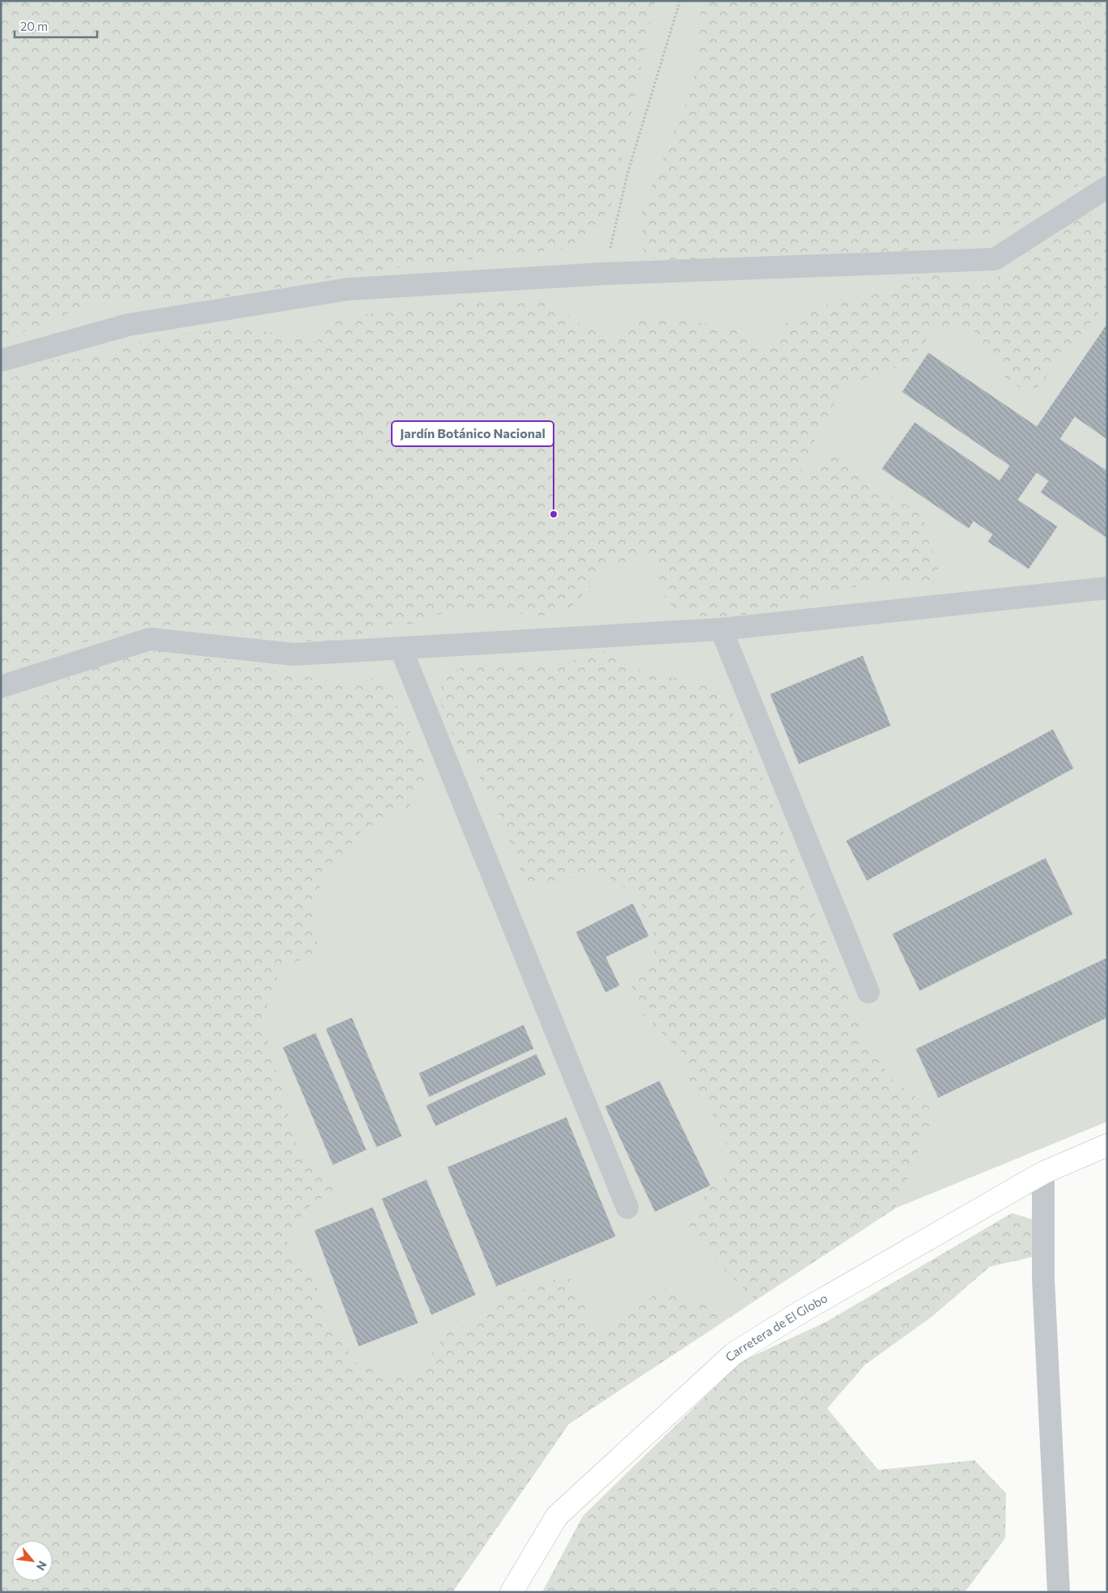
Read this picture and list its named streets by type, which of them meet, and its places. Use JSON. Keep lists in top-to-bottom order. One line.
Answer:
{"streets":{"main road":["Carretera de El Globo"]},"places":["Jardín Botánico Nacional"],"scale_bar":"20 m","north":"bottom right"}
